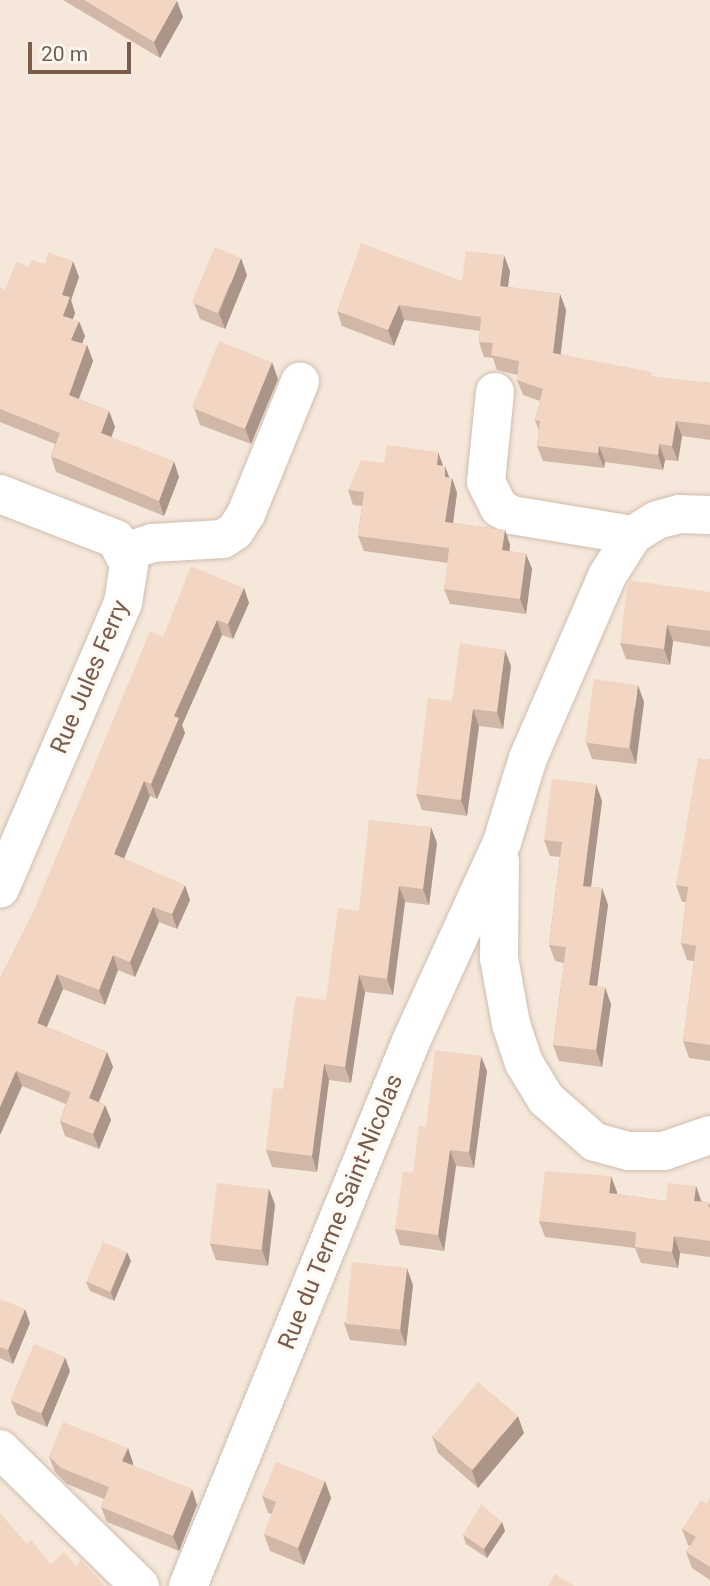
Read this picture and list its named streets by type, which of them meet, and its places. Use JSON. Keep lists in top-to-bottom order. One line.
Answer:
{"streets":{"street":["Rue Jules Ferry","Rue du Terme Saint-Nicolas"]},"scale_bar":"20 m"}
